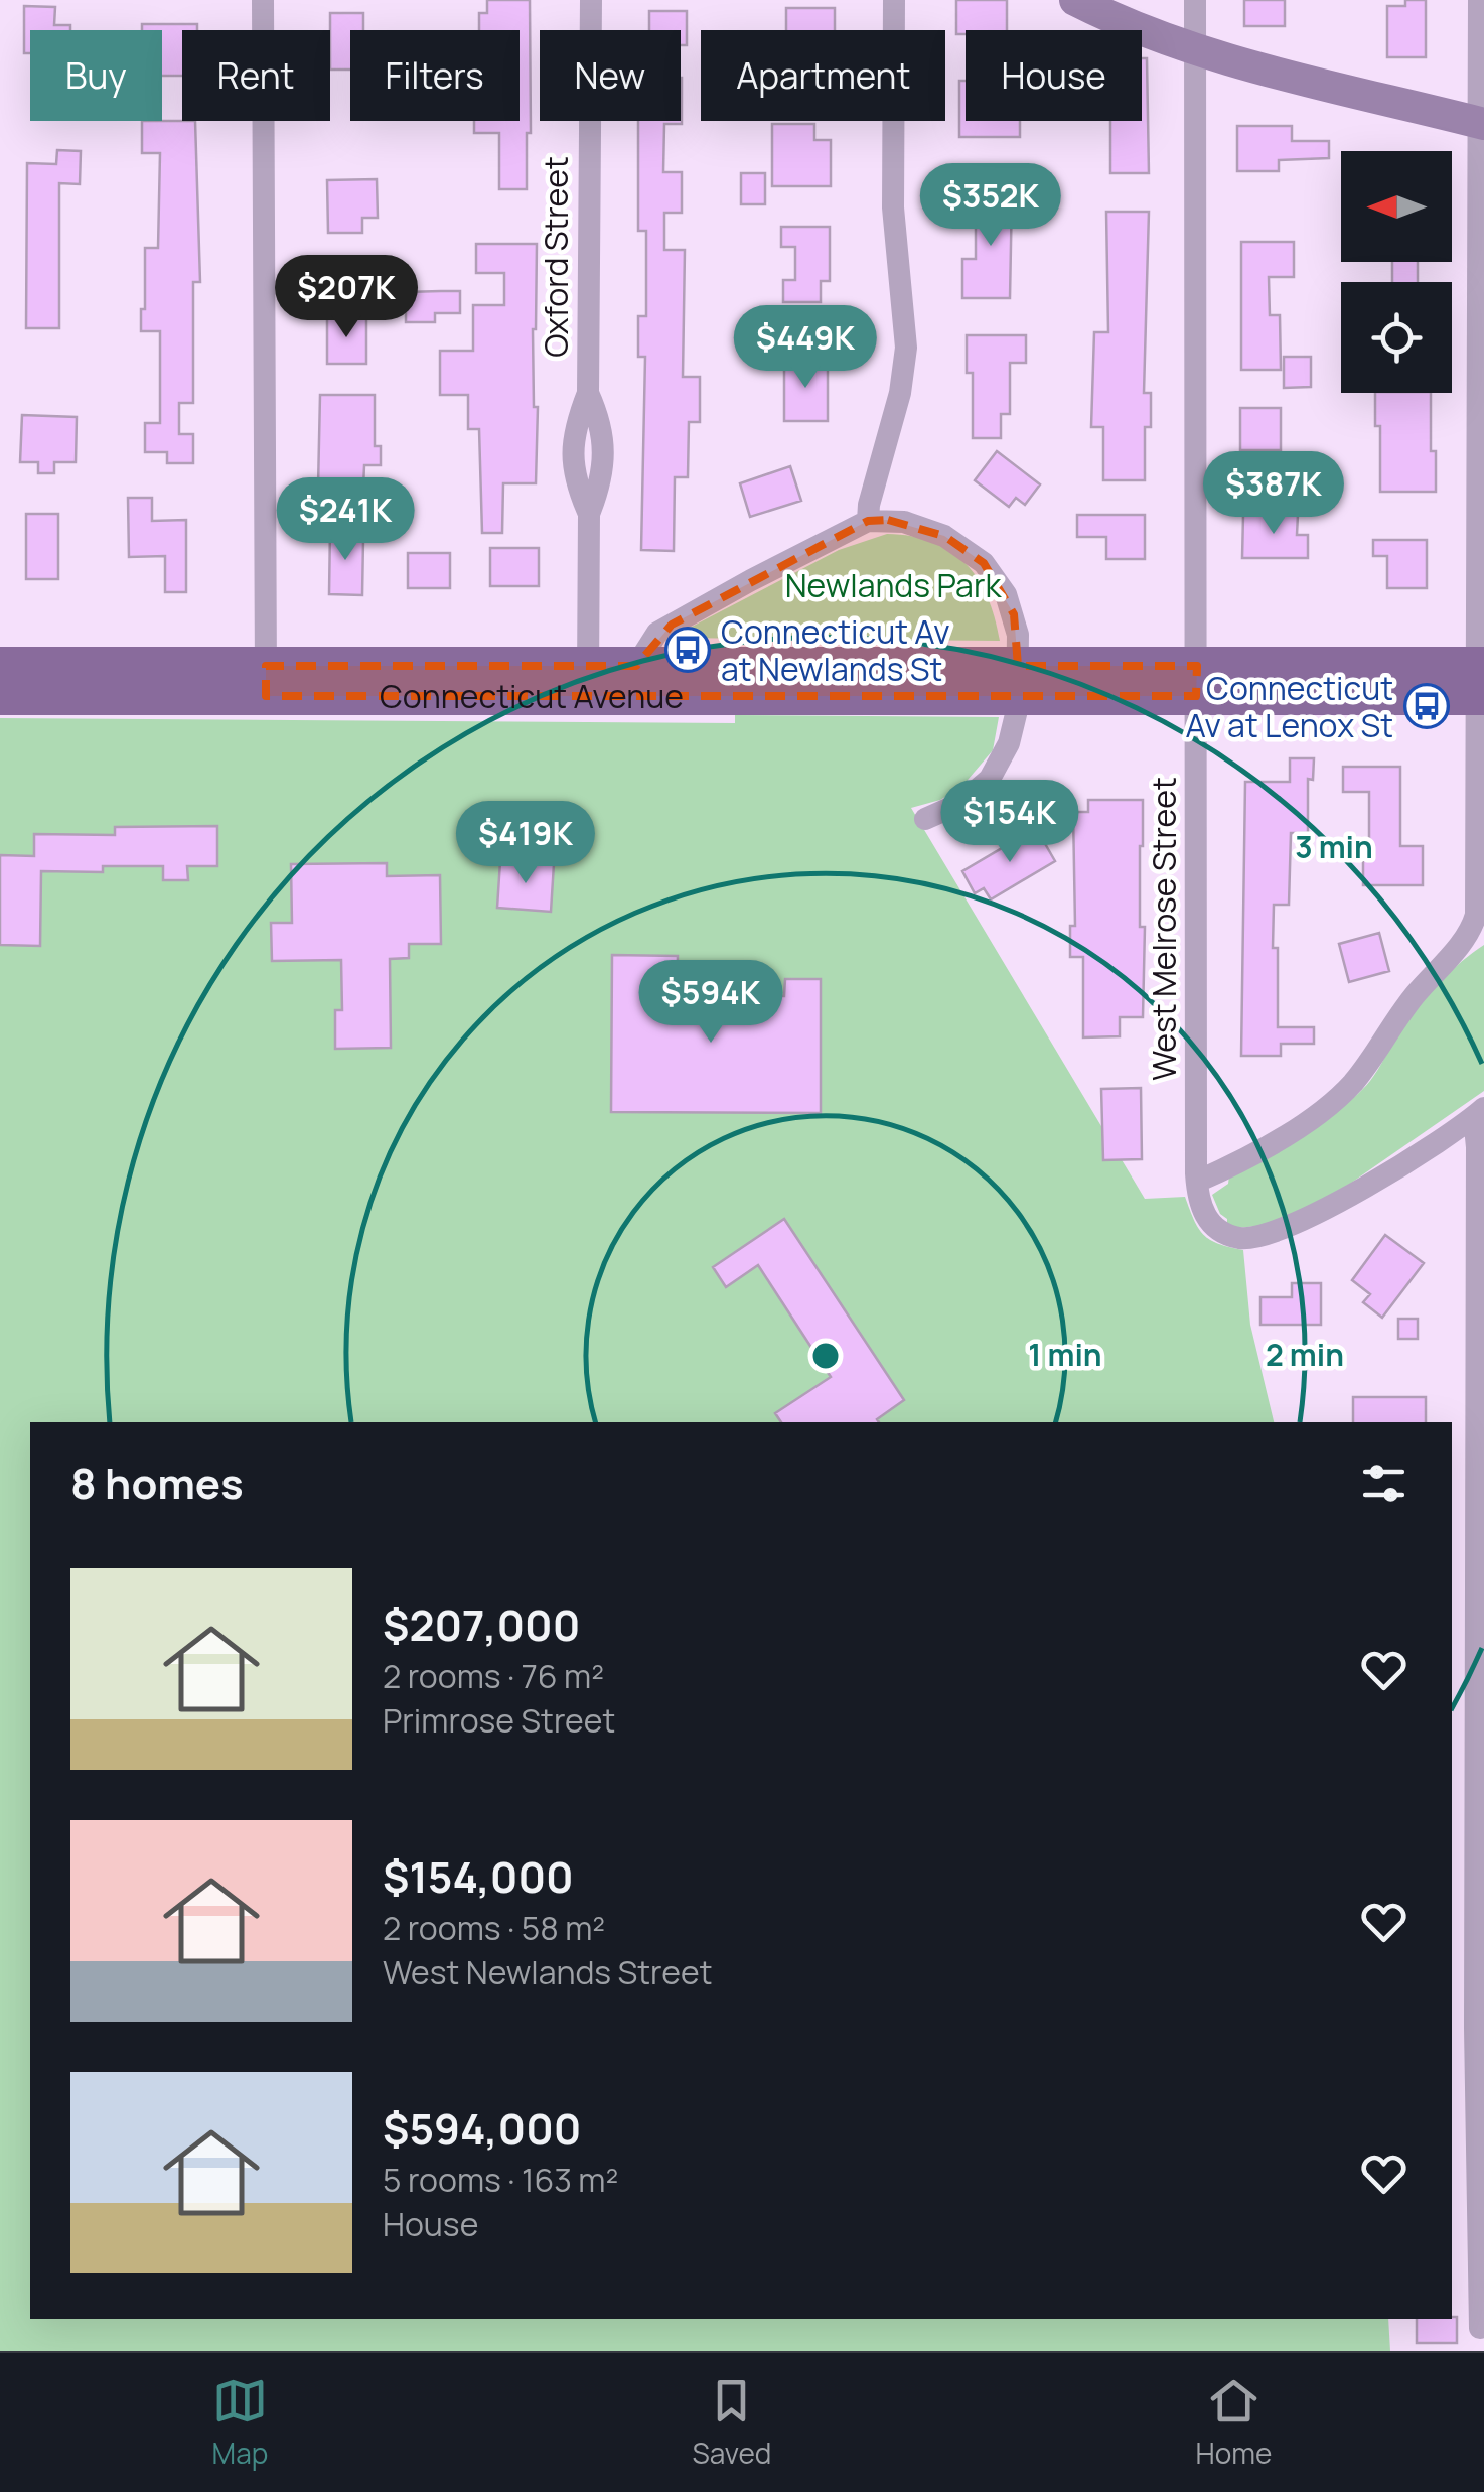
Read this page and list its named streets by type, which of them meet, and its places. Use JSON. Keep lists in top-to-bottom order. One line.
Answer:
{"streets":{"main road":["Connecticut Avenue"],"street":["Oxford Street","West Melrose Street"]},"crossings":[["Oxford Street","Connecticut Avenue"],["Connecticut Avenue","West Melrose Street"]],"parks":["Newlands Park"],"places":{"bus stop":["Connecticut Av at Newlands St","Connecticut Av at Lenox St"]},"north":"left","page":{"chip":["Buy","Rent","Filters","New","Apartment","House"],"price":["$352K","$207K","$449K","$387K","$241K","$154K","$419K","$594K"],"heading":"8 homes","list":[{"name":"$207,000","note":"2 rooms · 76 m² · Primrose Street"},{"name":"$154,000","note":"2 rooms · 58 m² · West Newlands Street"},{"name":"$594,000","note":"5 rooms · 163 m² · House"}],"tabs":["Map","Saved","Home"]},"rings":["3 min","1 min","2 min"]}
